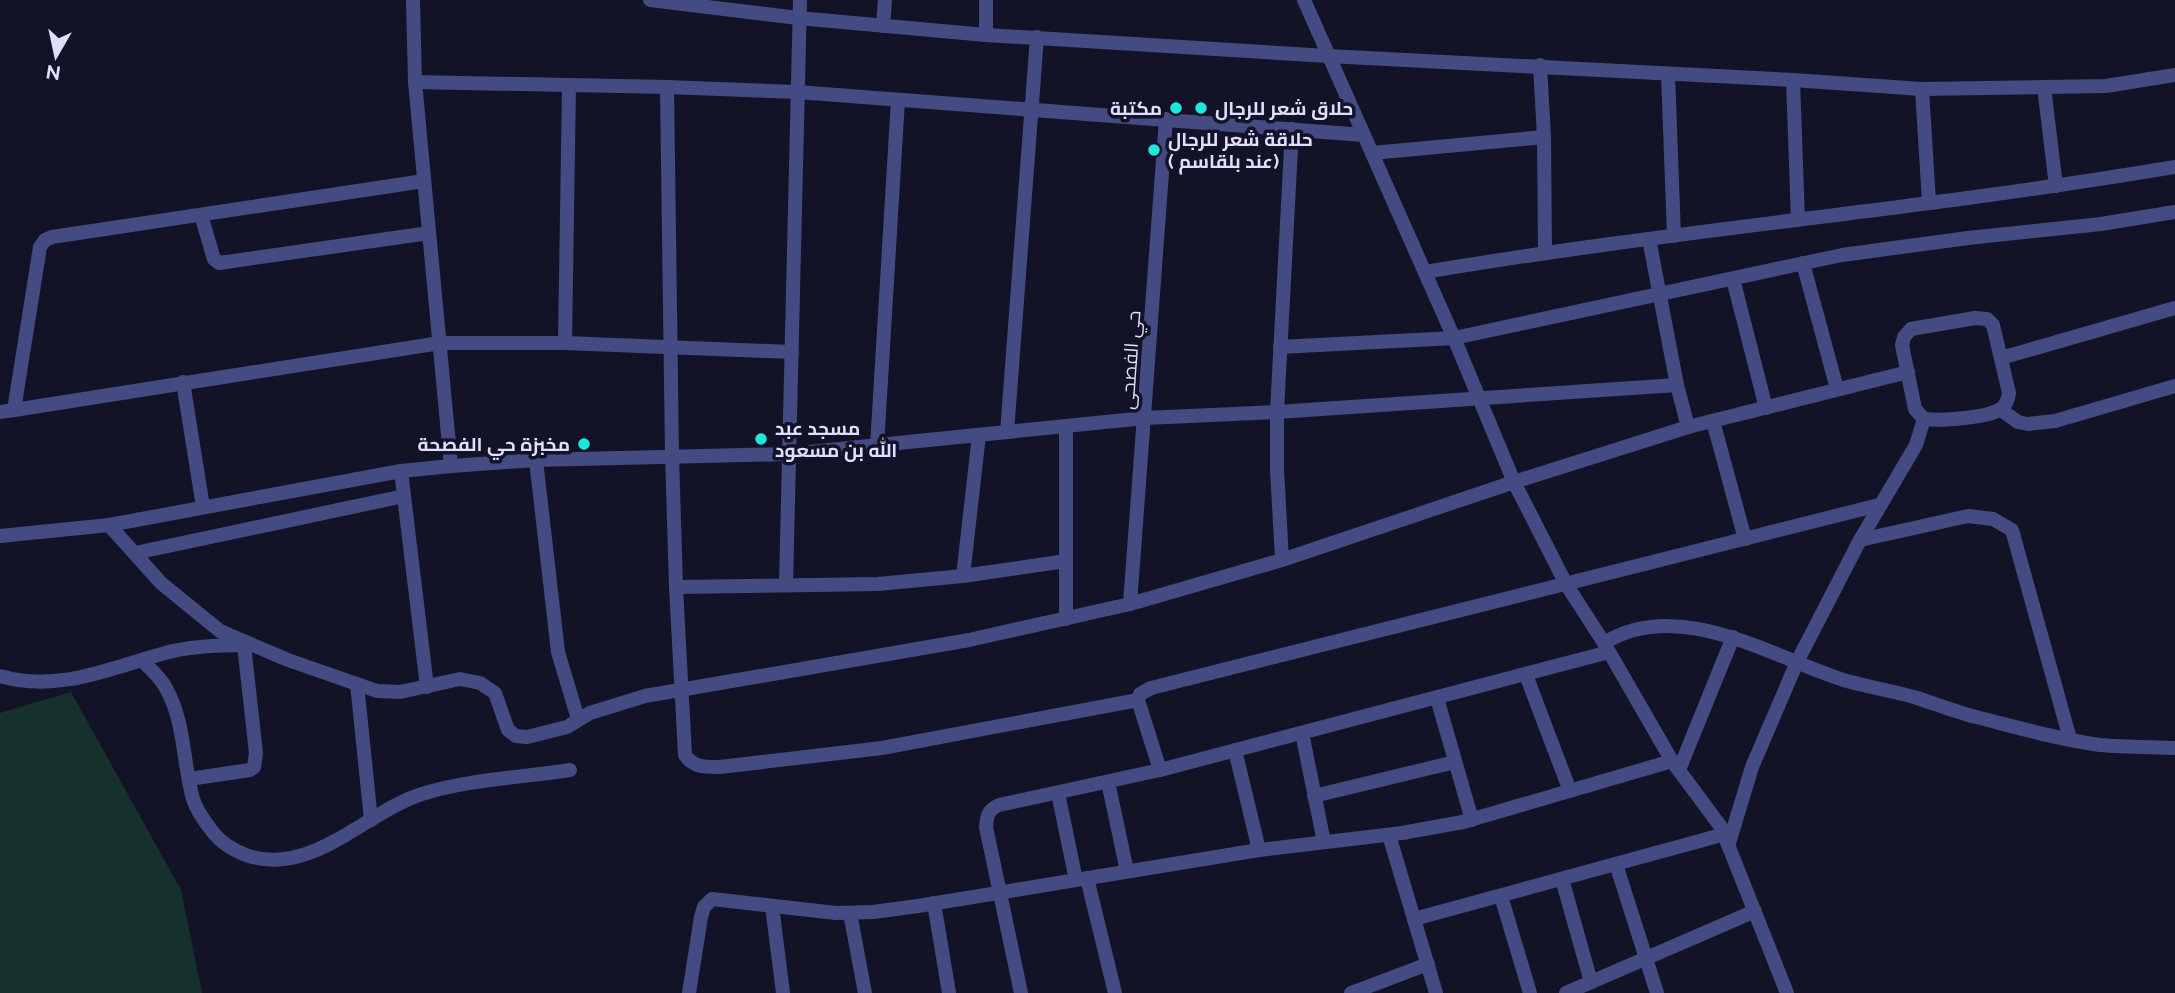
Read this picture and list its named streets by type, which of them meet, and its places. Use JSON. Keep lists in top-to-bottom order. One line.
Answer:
{"streets":{"street":["حي الفصحى"]},"places":["مكتبة","حلاق شعر للرجال","حلاقة شعر للرجال ( عند بلقاسم)","مسجد عبد الله بن مسعود","مخبزة حي الفصحة"],"north":"bottom"}
